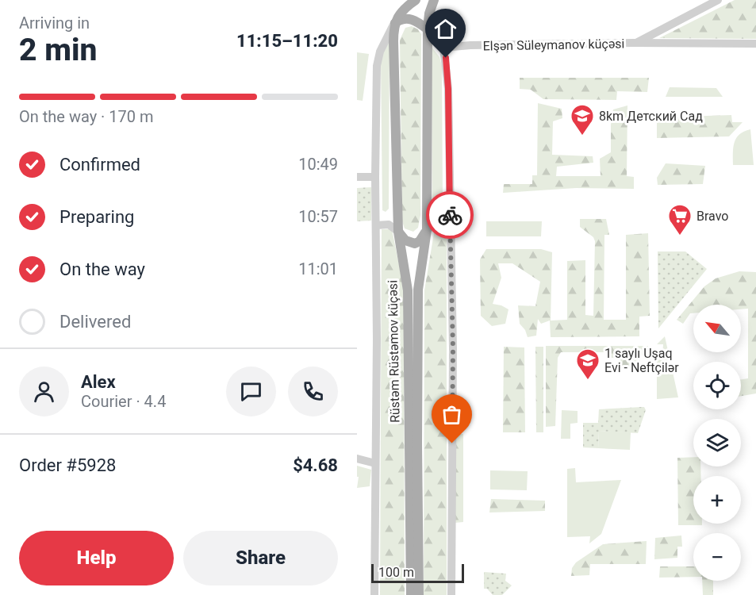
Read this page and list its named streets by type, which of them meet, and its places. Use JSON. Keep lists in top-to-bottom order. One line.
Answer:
{"streets":{"main road":["Rüstəm Rüstəmov küçəsi"],"street":["Elşən Süleymanov küçəsi"]},"places":{"school or university":["8km Детский Сад","1 saylı Uşaq Evi - Neftçilər"],"supermarket":["Bravo"]},"scale_bar":"100 m","north":"top left","page":{"heading":["2 min","Arriving in","11:15–11:20"],"panel":["Alex","Courier · 4.4","Order #5928","$4.68"],"bar":"On the way · 170 m","list":[["Confirmed","10:49"],["Preparing","10:57"],["On the way","11:01"],"Delivered"],"map_buttons":["+","−"],"buttons":["Help","Share"],"scale":"100 m"}}
